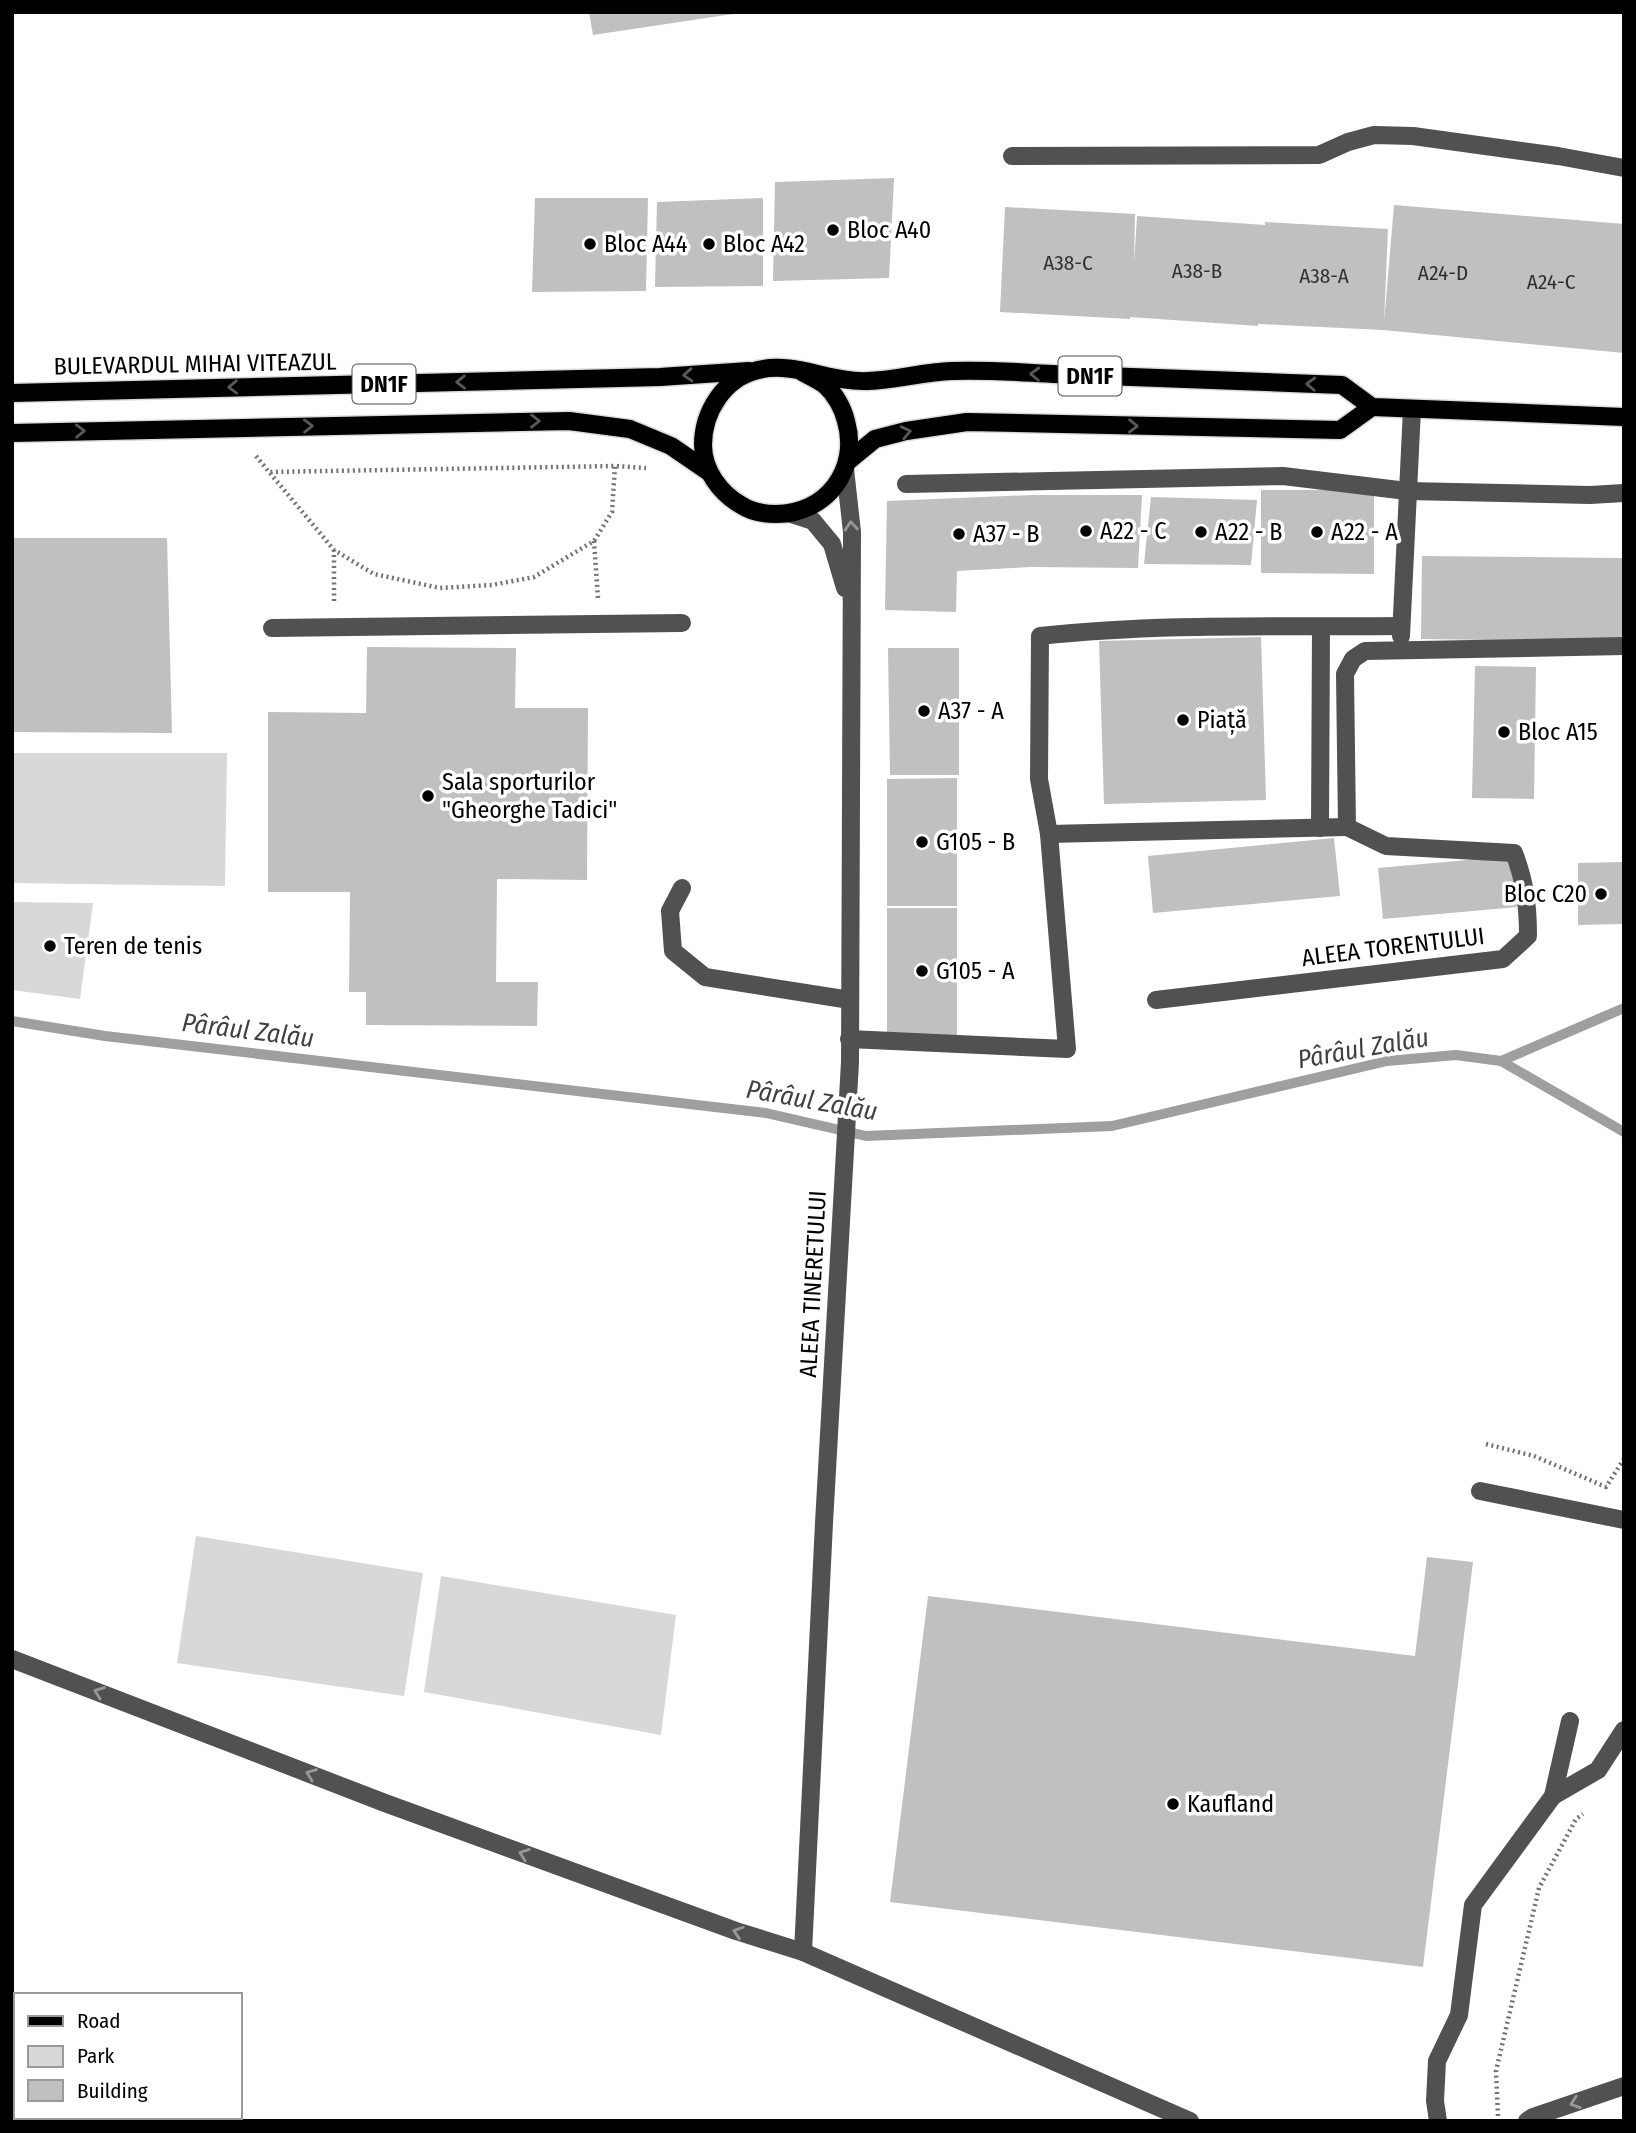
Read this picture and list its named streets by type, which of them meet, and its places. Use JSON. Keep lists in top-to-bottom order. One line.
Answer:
{"streets":{"main road":["BULEVARDUL MIHAI VITEAZUL","DN1F"],"street":["ALEEA TORENTULUI","ALEEA TINERETULUI"]},"crossings":[["BULEVARDUL MIHAI VITEAZUL","DN1F"],["BULEVARDUL MIHAI VITEAZUL","ALEEA TINERETULUI"],["DN1F","ALEEA TINERETULUI"]],"water":["Pârâul Zalău"],"places":["Bloc A40","Bloc A44","Bloc A42","A22 - C","A22 - B","A22 - A","A37 - B","A37 - A","Piață","Bloc A15","Sala sporturilor \"Gheorghe Tadici\"","G105 - B","Bloc C20","Teren de tenis","G105 - A","Kaufland"],"house_numbers":["A38-C","A38-B","A24-D","A38-A","A24-C"],"legend":["Road","Park","Building"]}
